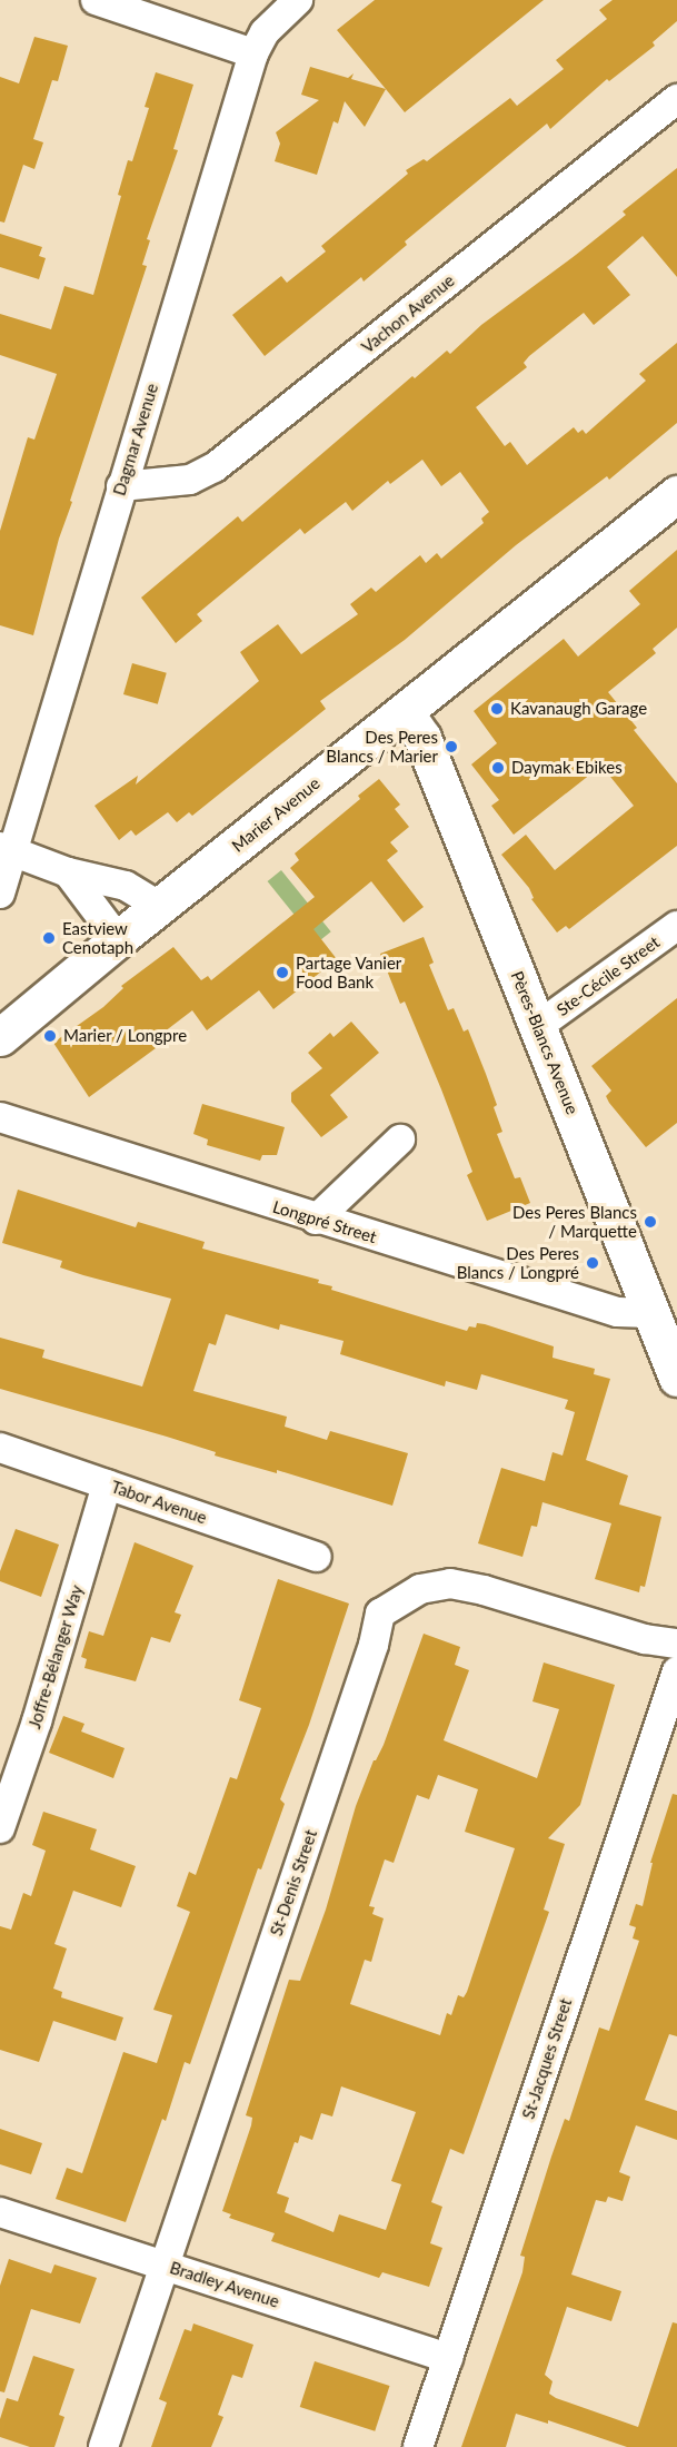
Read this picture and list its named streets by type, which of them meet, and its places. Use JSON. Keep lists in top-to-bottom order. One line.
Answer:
{"streets":{"street":["Vachon Avenue","Dagmar Avenue","Marier Avenue","Ste-Cécile Street","Pères-Blancs Avenue","Longpré Street","Tabor Avenue","Joffre-Bélanger Way","St-Denis Street","St-Jacques Street","Bradley Avenue"]},"crossings":[["Vachon Avenue","Dagmar Avenue"],["Marier Avenue","Pères-Blancs Avenue"],["Ste-Cécile Street","Pères-Blancs Avenue"],["Pères-Blancs Avenue","Longpré Street"],["Tabor Avenue","Joffre-Bélanger Way"],["St-Denis Street","Bradley Avenue"],["St-Jacques Street","Bradley Avenue"]],"places":["Kavanaugh Garage","Des Peres Blancs / Marier","Daymak Ebikes","Eastview Cenotaph","Partage Vanier Food Bank","Marier / Longpre","Des Peres Blancs / Marquette","Des Peres Blancs / Longpré"]}
